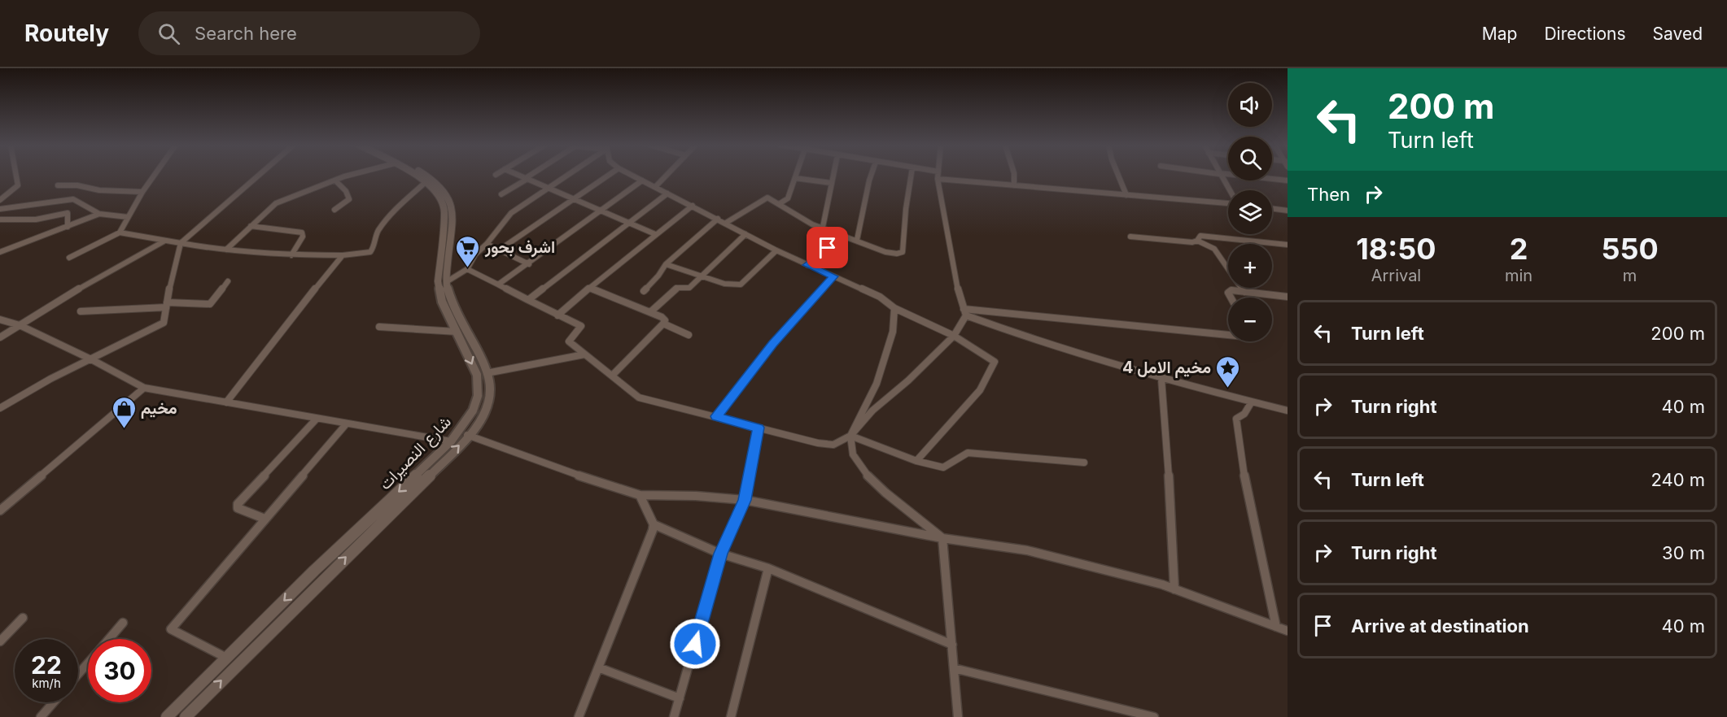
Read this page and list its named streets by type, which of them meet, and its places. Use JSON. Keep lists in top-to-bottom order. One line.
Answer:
{"streets":{"main road":["شارع النصيرات"]},"places":{"supermarket":["اشرف بحور"],"place":["مخيم الامل 4"],"shop":["مخيم"]},"page":{"header":"Routely","search":"Search here","nav":["Map","Directions","Saved"],"turn":["200 m","Turn left"],"map_buttons":["+","−"],"then":"Then","eta":["18:50","Arrival","2","min","550","m"],"list":[{"name":"Turn left","value":"200 m"},{"name":"Turn right","value":"40 m"},{"name":"Turn left","value":"240 m"},{"name":"Turn right","value":"30 m"},{"name":"Arrive at destination","value":"40 m"}],"speed":"22 km/h","limit":"30"}}
